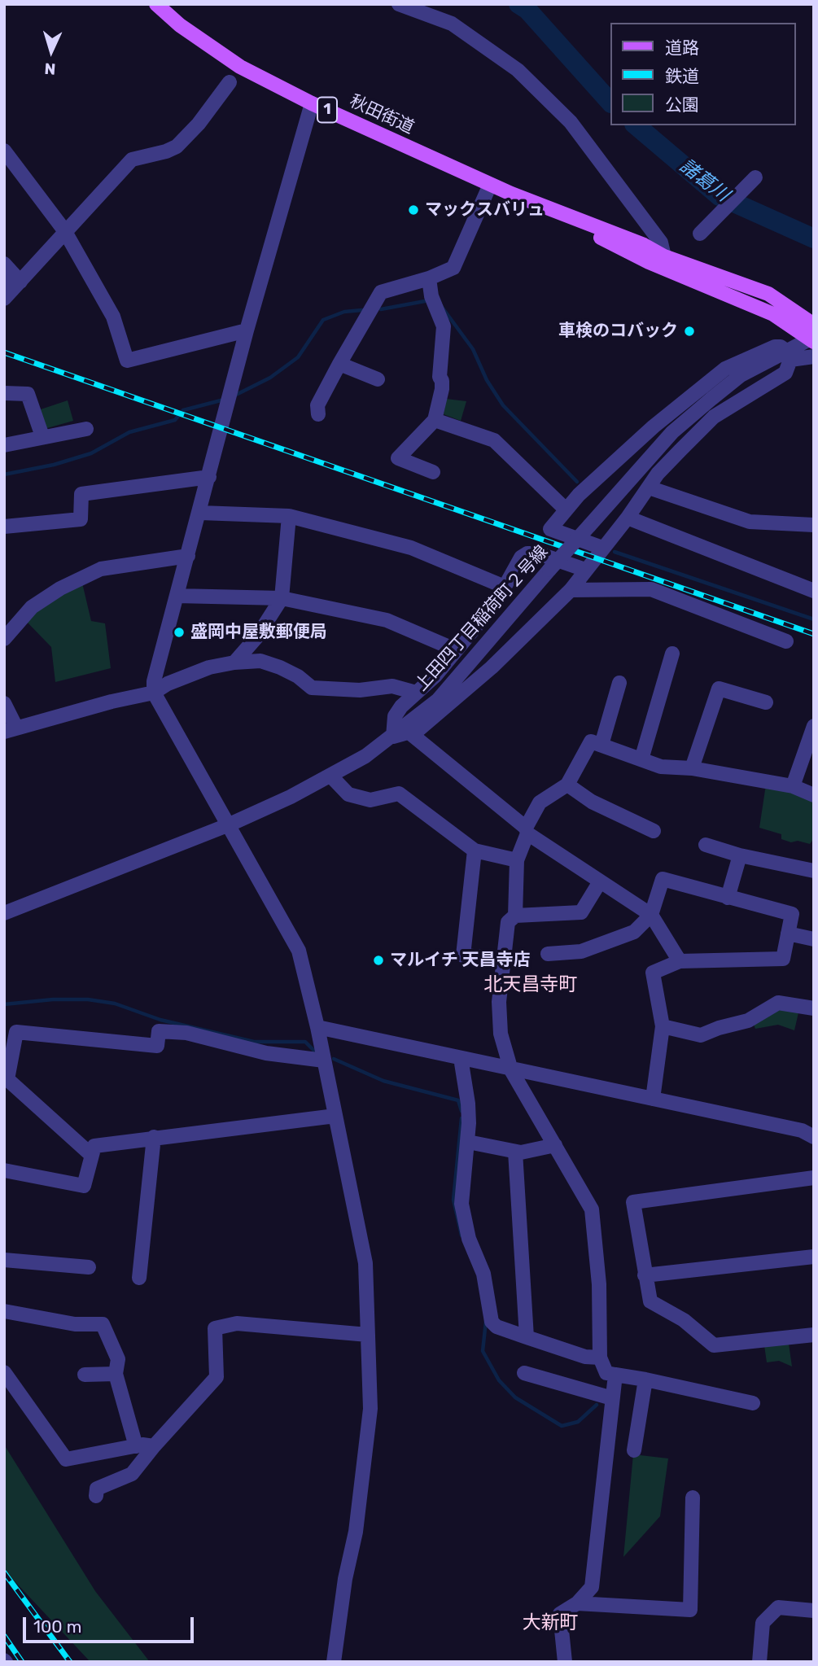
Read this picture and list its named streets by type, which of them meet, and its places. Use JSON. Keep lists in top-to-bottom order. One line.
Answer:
{"streets":{"main road":["1","秋田街道"],"street":["上田四丁目稲荷町２号線"]},"districts":["北天昌寺町","大新町"],"water":["諸葛川"],"places":["マックスバリュ","車検のコバック","盛岡中屋敷郵便局","マルイチ 天昌寺店"],"legend":["道路","鉄道","公園"],"scale_bar":"100 m","north":"bottom"}
